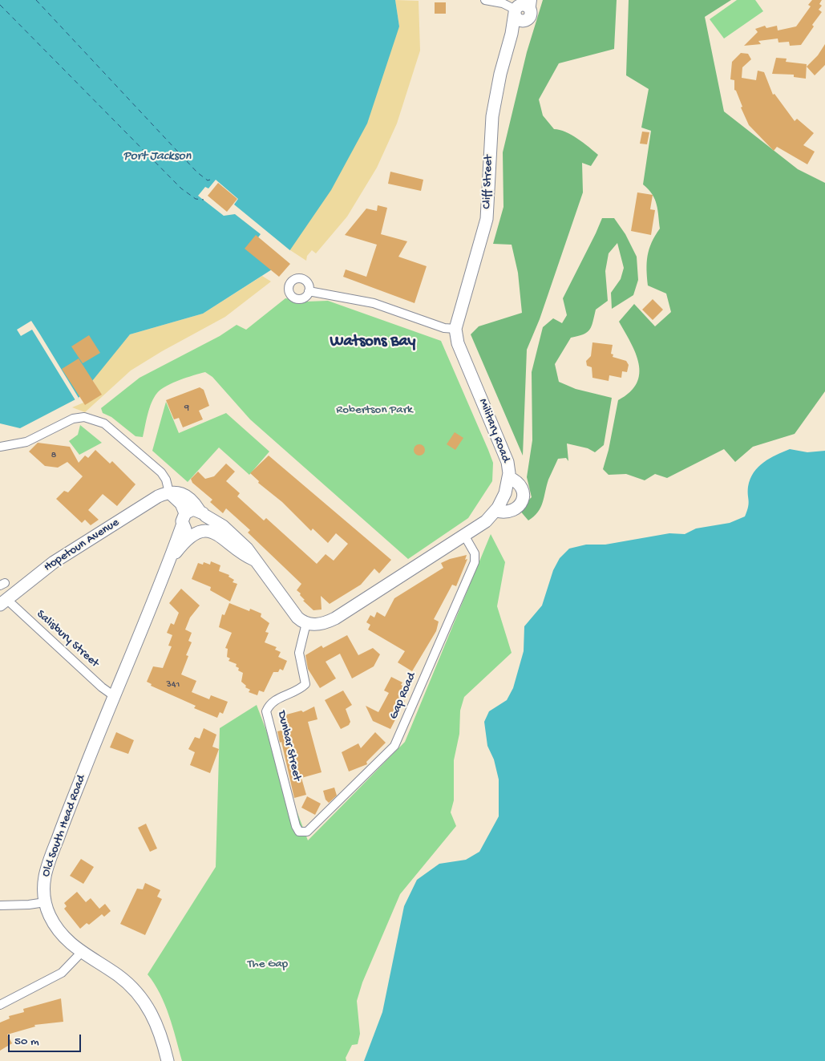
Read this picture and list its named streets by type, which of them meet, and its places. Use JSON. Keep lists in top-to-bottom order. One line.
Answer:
{"streets":{"street":["Cliff Street","Military Road","Hopetoun Avenue","Salisbury Street","Gap Road","Dunbar Street","Old South Head Road"]},"crossings":[["Cliff Street","Military Road"],["Military Road","Gap Road"],["Military Road","Dunbar Street"],["Hopetoun Avenue","Salisbury Street"],["Salisbury Street","Old South Head Road"],["Gap Road","Dunbar Street"]],"districts":["Watsons Bay"],"water":["Port Jackson"],"parks":["Robertson Park","The Gap"],"house_numbers":["9","8","341"],"scale_bar":"50 m"}
